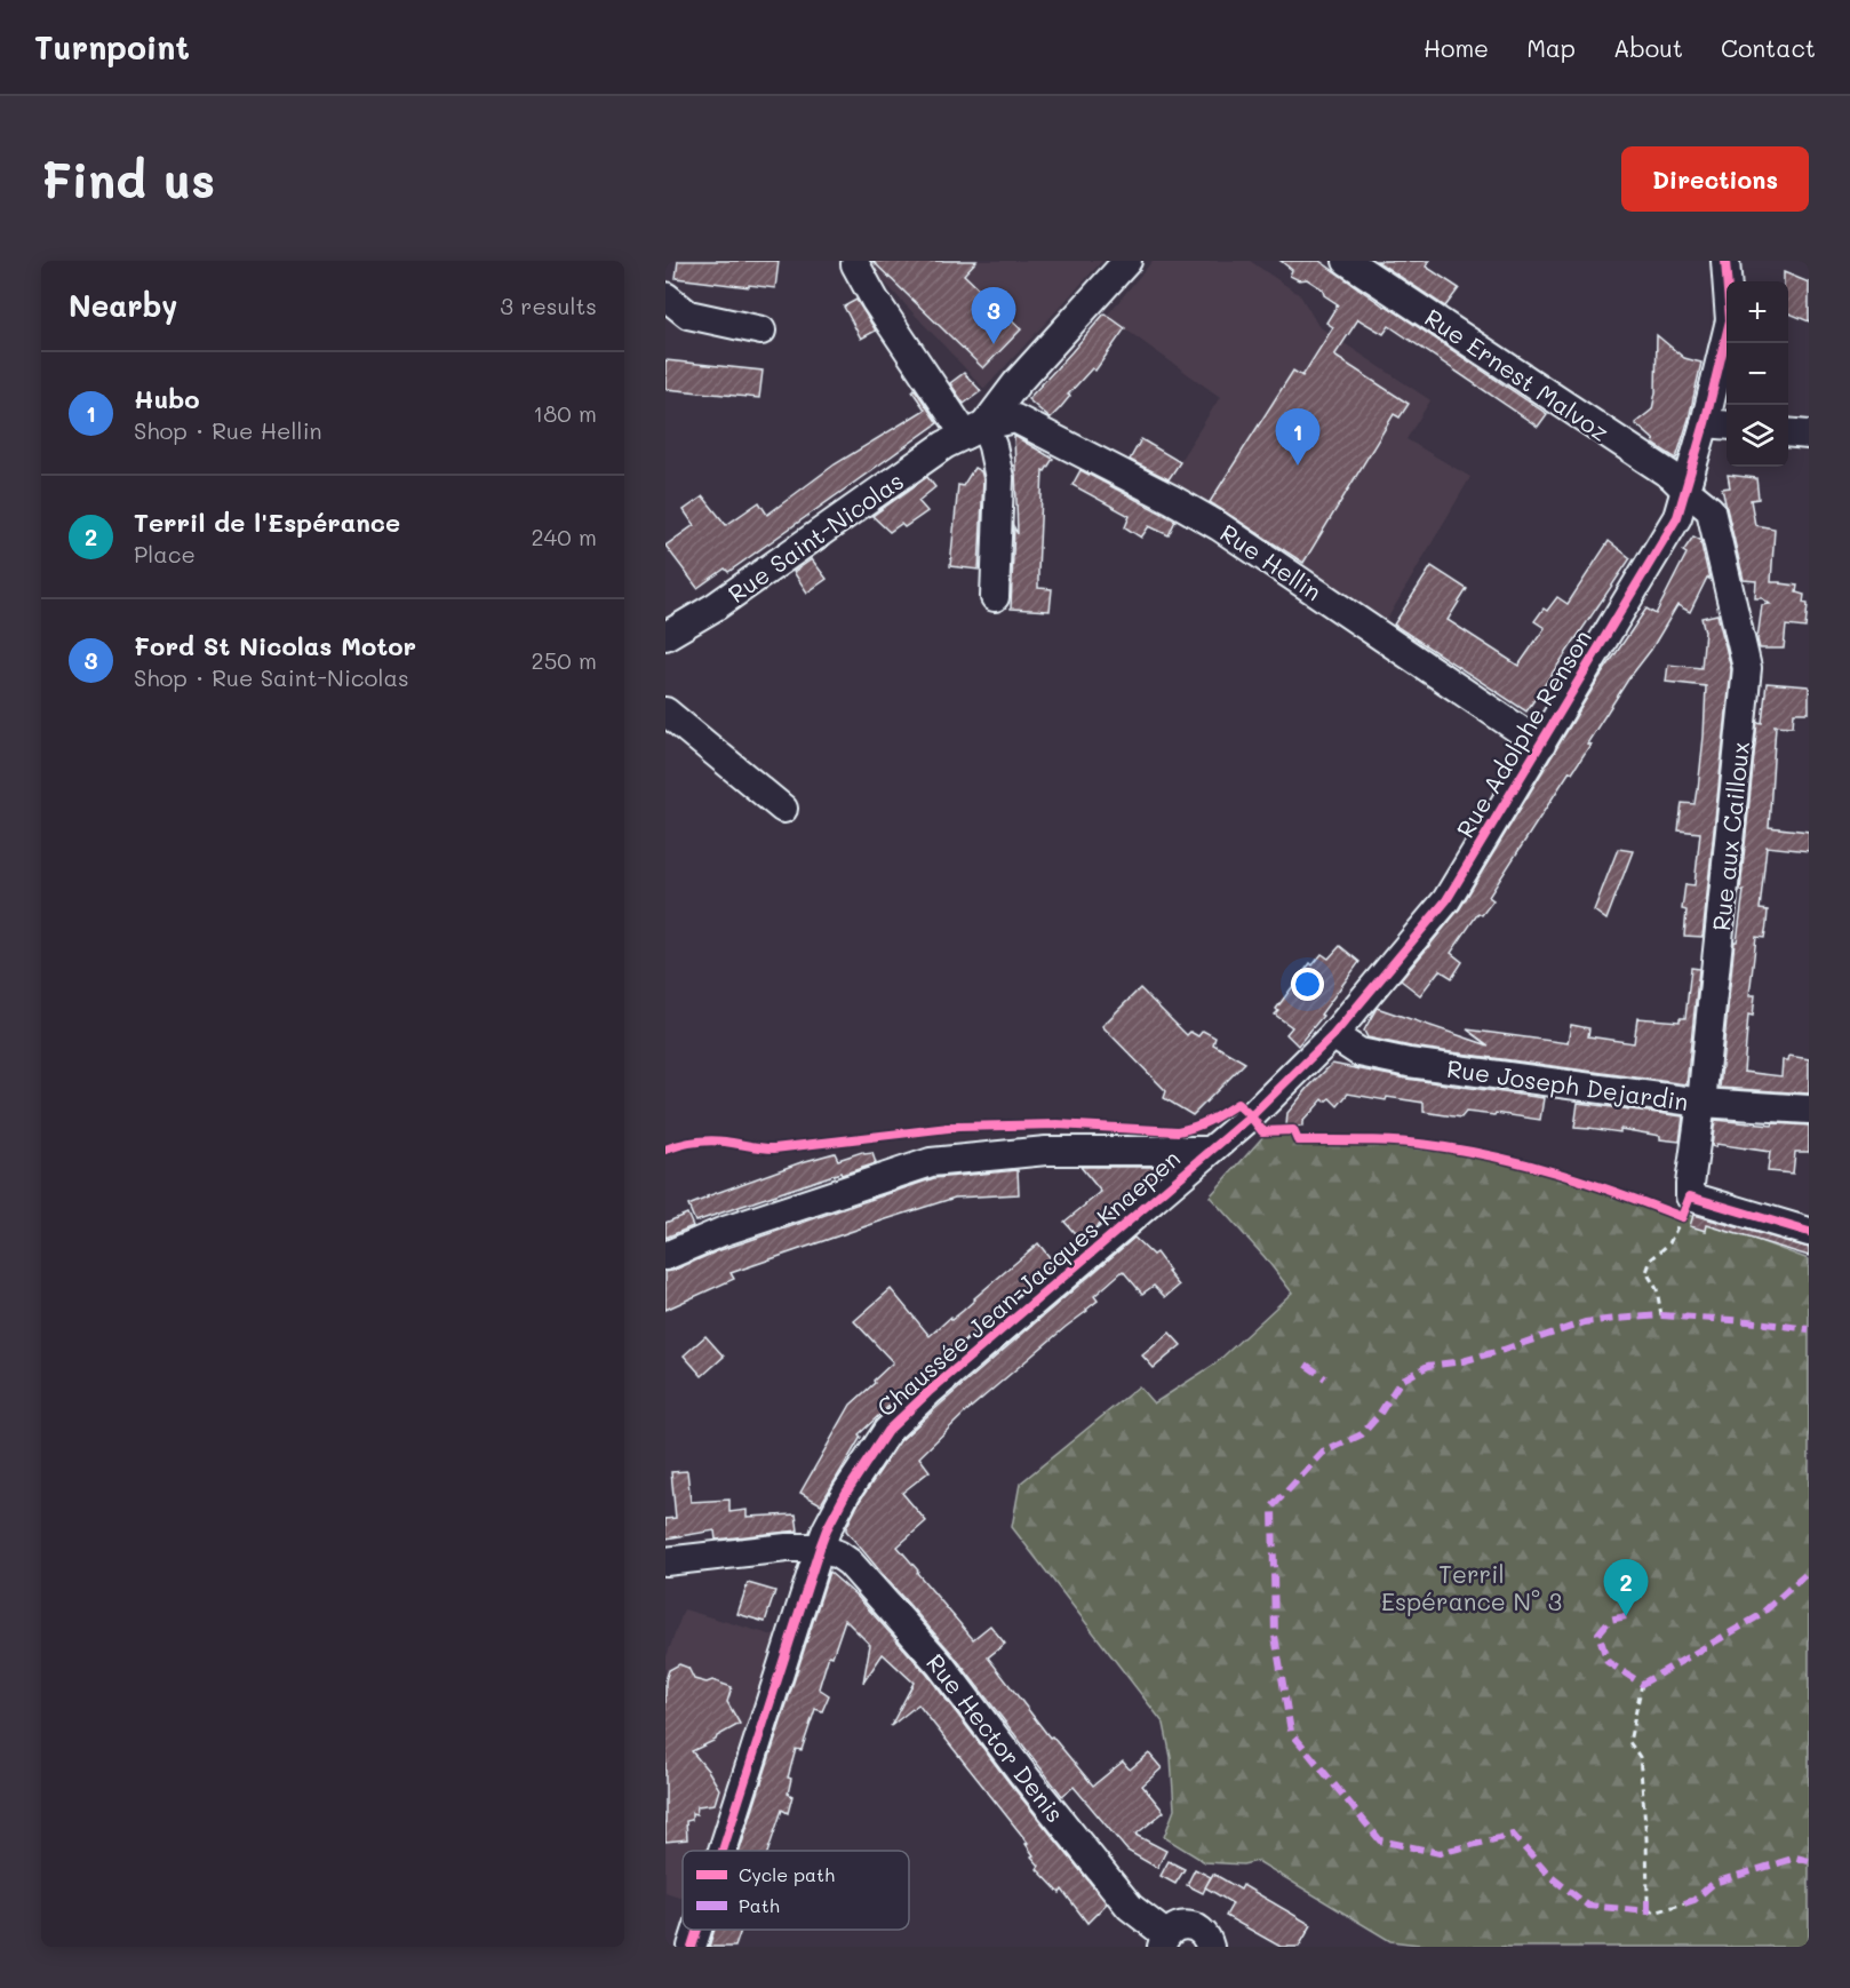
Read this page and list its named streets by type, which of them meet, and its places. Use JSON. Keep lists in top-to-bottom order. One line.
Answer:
{"streets":{"street":["Rue Ernest Malvoz","Rue Saint-Nicolas","Rue Hellin","Rue Adolphe Renson","Rue aux Cailloux","Rue Joseph Dejardin","Chaussée Jean-Jacques Knaepen","Rue Hector Denis"]},"crossings":[["Rue Ernest Malvoz","Rue Adolphe Renson"],["Rue Ernest Malvoz","Rue aux Cailloux"],["Rue Saint-Nicolas","Rue Hellin"],["Rue Hellin","Rue Adolphe Renson"],["Rue Adolphe Renson","Rue aux Cailloux"],["Rue Adolphe Renson","Rue Joseph Dejardin"],["Rue Adolphe Renson","Chaussée Jean-Jacques Knaepen"],["Rue aux Cailloux","Rue Joseph Dejardin"],["Chaussée Jean-Jacques Knaepen","Rue Hector Denis"]],"parks":["Terril Espérance N° 3"],"legend":["Cycle path","Path"],"page":{"header":"Turnpoint","nav":["Home","Map","About","Contact"],"buttons":"Directions","title":"Find us","heading":["Nearby","3 results"],"map_buttons":["+","−"],"pins":["3","1","2"],"list":[{"mark":"1","name":"Hubo","note":"Shop · Rue Hellin","value":"180 m"},{"mark":"2","name":"Terril de l'Espérance","note":"Place","value":"240 m"},{"mark":"3","name":"Ford St Nicolas Motor","note":"Shop · Rue Saint-Nicolas","value":"250 m"}]}}
